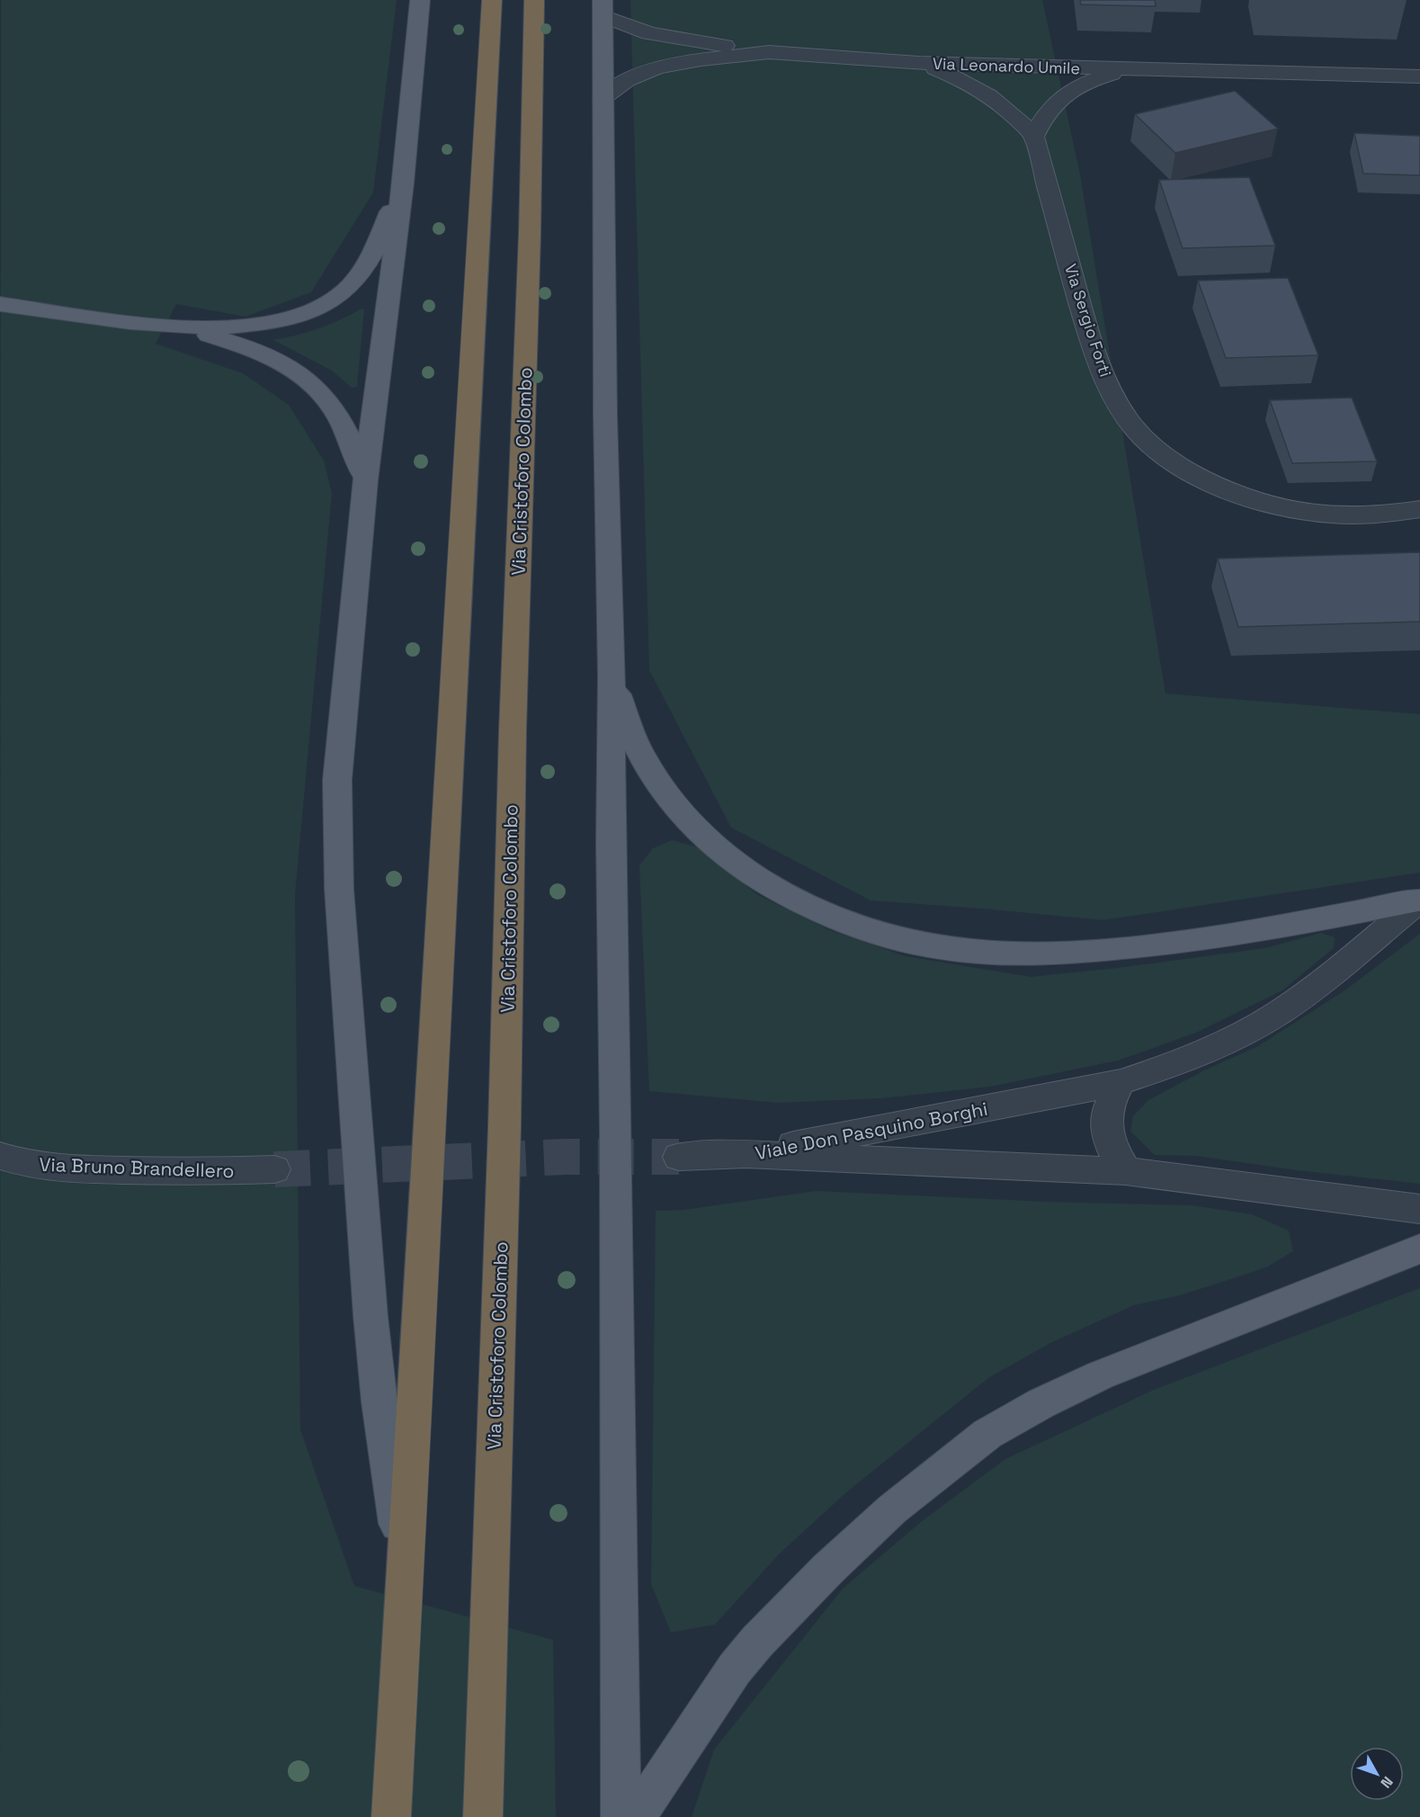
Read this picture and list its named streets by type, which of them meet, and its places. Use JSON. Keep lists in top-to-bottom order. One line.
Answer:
{"streets":{"highway":["Via Cristoforo Colombo"],"street":["Via Leonardo Umile","Via Sergio Forti","Viale Don Pasquino Borghi","Via Bruno Brandellero"]},"crossings":[["Via Leonardo Umile","Via Sergio Forti"]],"north":"bottom right"}
